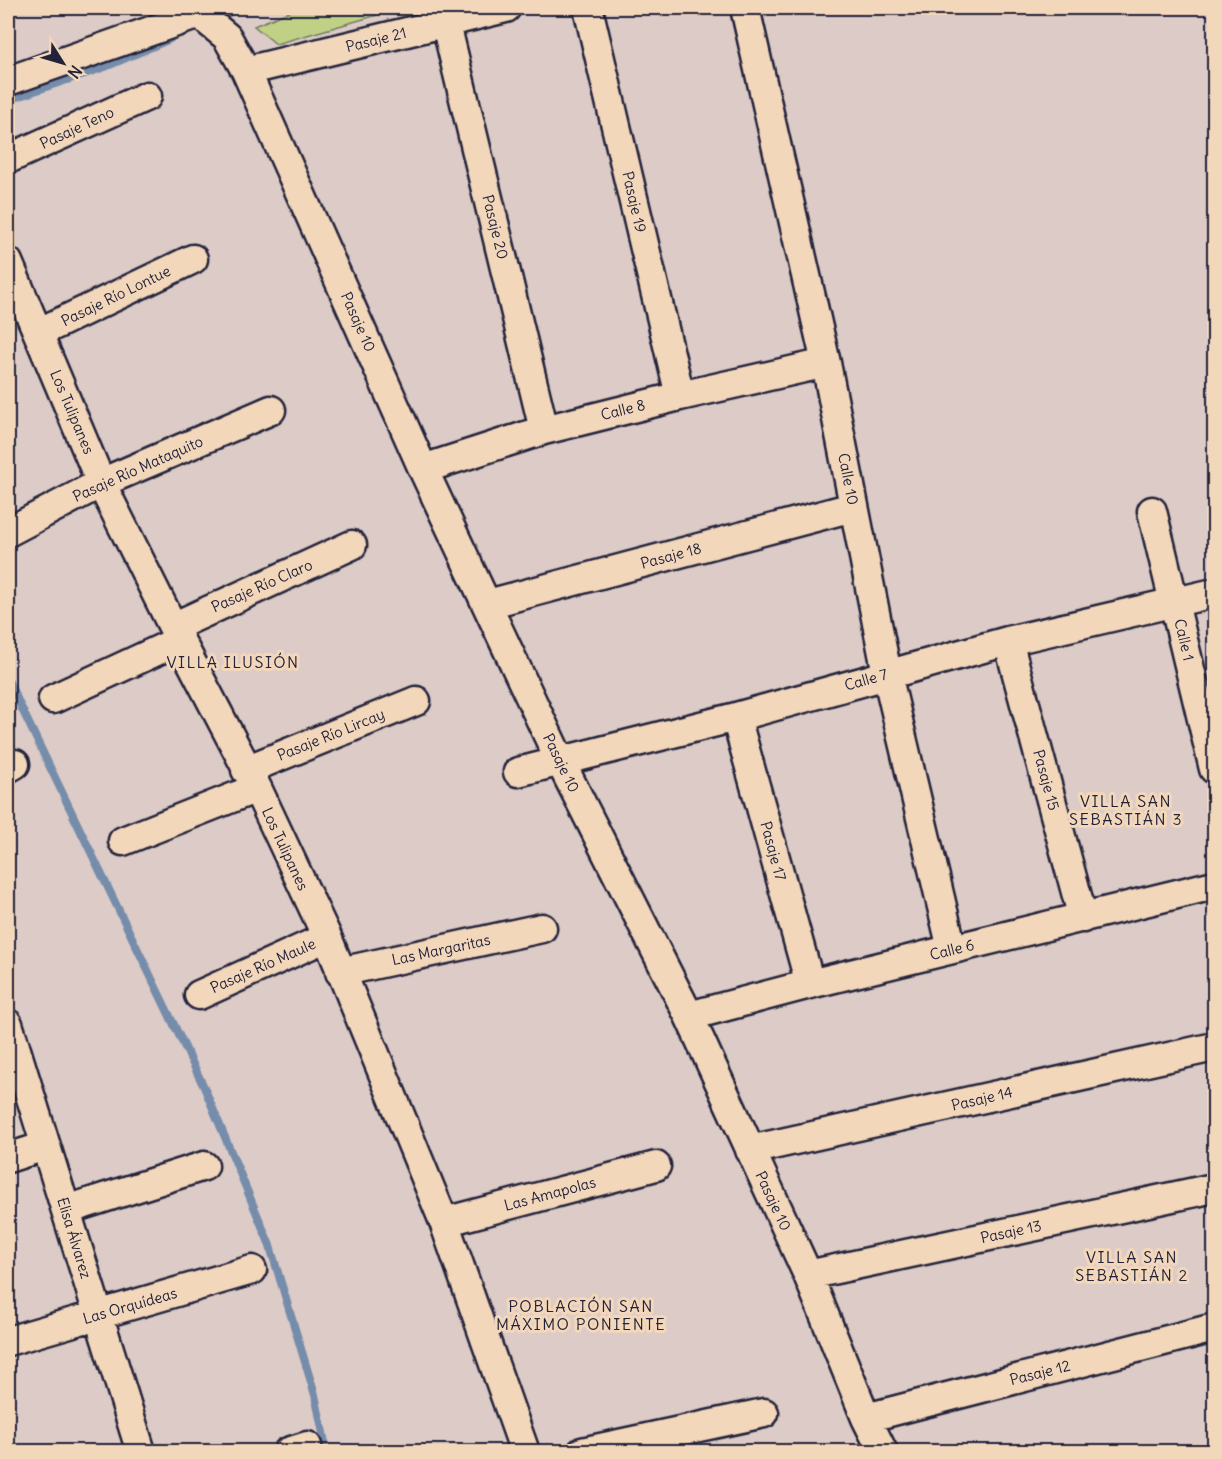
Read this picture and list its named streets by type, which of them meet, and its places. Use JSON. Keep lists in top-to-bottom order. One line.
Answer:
{"streets":{"street":["Pasaje 21","Pasaje Teno","Pasaje 19","Pasaje 20","Pasaje Río Lontue","Pasaje 10","Calle 8","Los Tulipanes","Pasaje Río Mataquito","Calle 10","Pasaje 18","Pasaje Río Claro","Calle 1","Calle 7","Pasaje Río Lircay","Pasaje 15","Pasaje 17","Las Margaritas","Calle 6","Pasaje Río Maule","Pasaje 14","Las Amapolas","Pasaje 13","Elisa Álvarez","Las Orquídeas","Pasaje 12"]},"crossings":[["Pasaje 21","Pasaje 20"],["Pasaje 21","Pasaje 10"],["Pasaje 19","Calle 8"],["Pasaje 20","Calle 8"],["Pasaje Río Lontue","Los Tulipanes"],["Pasaje 10","Calle 8"],["Pasaje 10","Pasaje 18"],["Pasaje 10","Calle 7"],["Pasaje 10","Calle 6"],["Pasaje 10","Pasaje 14"],["Pasaje 10","Pasaje 13"],["Pasaje 10","Pasaje 12"],["Calle 8","Calle 10"],["Los Tulipanes","Pasaje Río Mataquito"],["Los Tulipanes","Pasaje Río Claro"],["Los Tulipanes","Pasaje Río Lircay"],["Los Tulipanes","Las Margaritas"],["Los Tulipanes","Pasaje Río Maule"],["Los Tulipanes","Las Amapolas"],["Calle 10","Pasaje 18"],["Calle 10","Calle 7"],["Calle 10","Calle 6"],["Calle 1","Calle 7"],["Calle 7","Pasaje 15"],["Calle 7","Pasaje 17"],["Pasaje 15","Calle 6"],["Pasaje 17","Calle 6"],["Elisa Álvarez","Las Orquídeas"]],"districts":["VILLA ILUSIÓN","VILLA SAN SEBASTIÁN 3","VILLA SAN SEBASTIÁN 2","POBLACIÓN SAN MÁXIMO PONIENTE"],"north":"bottom right"}
